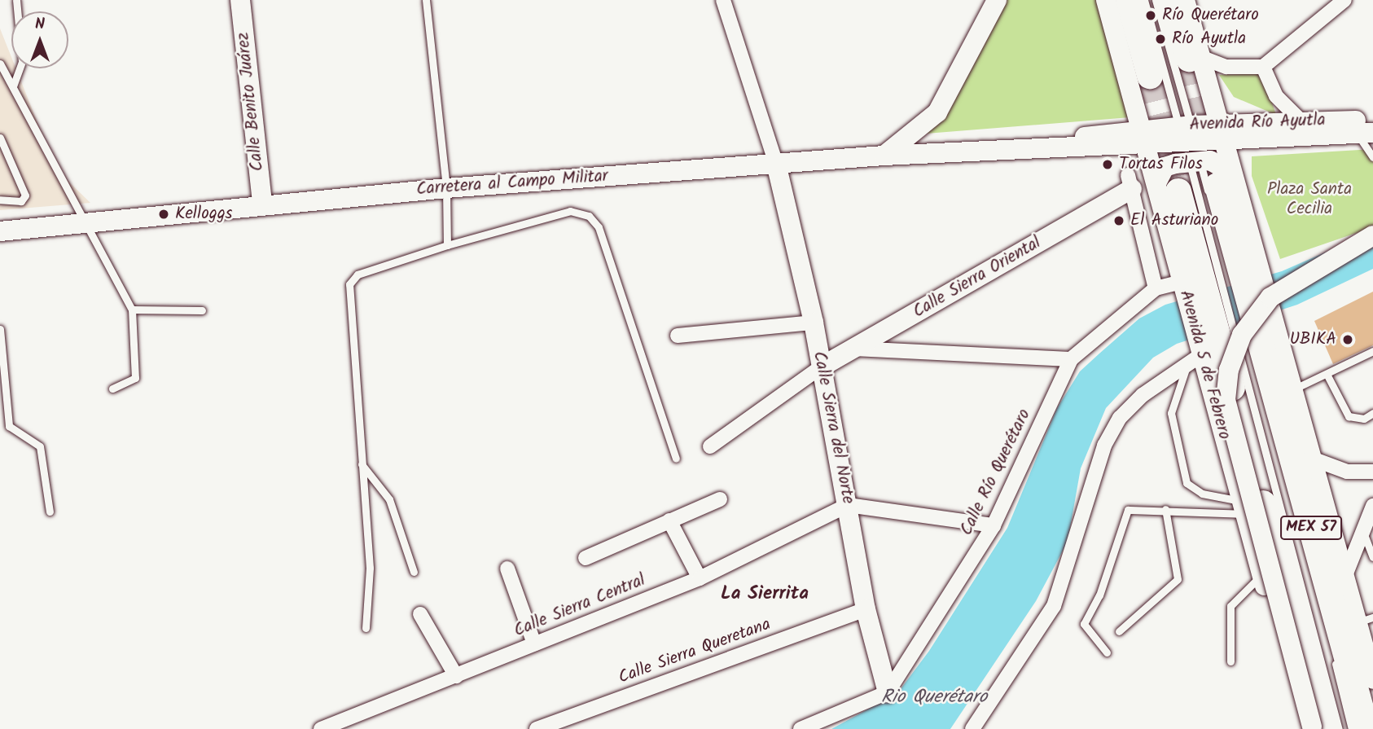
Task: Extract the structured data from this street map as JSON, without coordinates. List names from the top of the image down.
{
  "streets": {
    "highway": ["Avenida 5 de Febrero", "MEX 57"],
    "main road": [
      "Calle Benito Juárez",
      "Avenida Río Ayutla",
      "Carretera al Campo Militar",
      "Calle Sierra Oriental",
      "Calle Sierra del Norte"
    ],
    "street": ["Calle Río Querétaro", "Calle Sierra Central", "Calle Sierra Queretana"]
  },
  "crossings": [
    ["Calle Benito Juárez", "Carretera al Campo Militar"],
    ["Avenida Río Ayutla", "Carretera al Campo Militar"],
    ["Avenida Río Ayutla", "Avenida 5 de Febrero"],
    ["Carretera al Campo Militar", "Avenida 5 de Febrero"],
    ["Carretera al Campo Militar", "Calle Sierra del Norte"],
    ["Calle Sierra Oriental", "Calle Sierra del Norte"],
    ["Avenida 5 de Febrero", "Calle Río Querétaro"],
    ["Calle Sierra del Norte", "Calle Río Querétaro"],
    ["Calle Sierra del Norte", "Calle Sierra Central"],
    ["Calle Sierra del Norte", "Calle Sierra Queretana"]
  ],
  "districts": ["La Sierrita"],
  "water": ["Rio Querétaro"],
  "parks": ["Plaza Santa Cecilia"],
  "places": [
    "Río Querétaro",
    "Río Ayutla",
    "Tortas Filos",
    "Kelloggs",
    "El Asturiano",
    "UBIKA"
  ],
  "north": "top"
}
